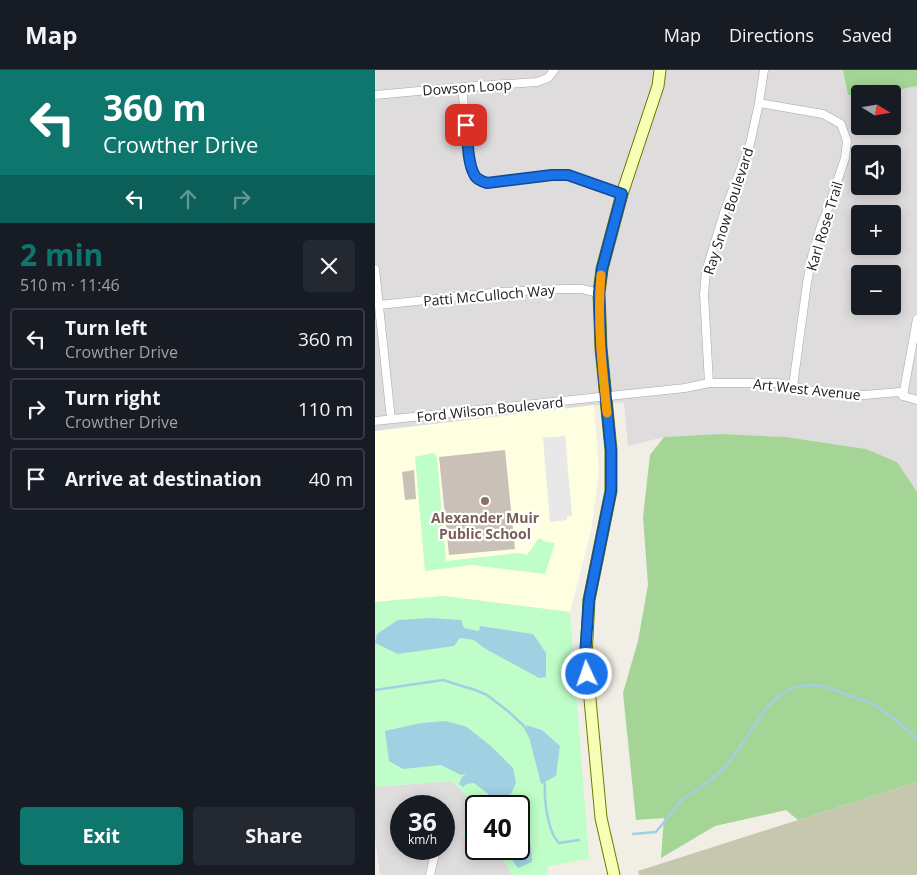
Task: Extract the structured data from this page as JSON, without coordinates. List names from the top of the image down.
{
  "streets": {
    "street": [
      "Dowson Loop",
      "Ray Snow Boulevard",
      "Karl Rose Trail",
      "Patti McCulloch Way",
      "Art West Avenue",
      "Ford Wilson Boulevard"
    ]
  },
  "crossings": [
    ["Ray Snow Boulevard", "Karl Rose Trail"],
    ["Ray Snow Boulevard", "Art West Avenue"],
    ["Karl Rose Trail", "Art West Avenue"],
    ["Art West Avenue", "Ford Wilson Boulevard"]
  ],
  "places": ["Alexander Muir Public School"],
  "north": "right",
  "page": {
    "header": "Map",
    "nav": ["Map", "Directions", "Saved"],
    "turn": ["360 m", "Crowther Drive"],
    "map_buttons": ["+", "−"],
    "heading": ["2 min", "510 m · 11:46"],
    "list": [
      {
        "name": "Turn left",
        "note": "Crowther Drive",
        "value": "360 m"
      },
      {
        "name": "Turn right",
        "note": "Crowther Drive",
        "value": "110 m"
      },
      {
        "name": "Arrive at destination",
        "value": "40 m"
      }
    ],
    "speed": "36 km/h",
    "limit": "40",
    "buttons": ["Exit", "Share"]
  }
}
